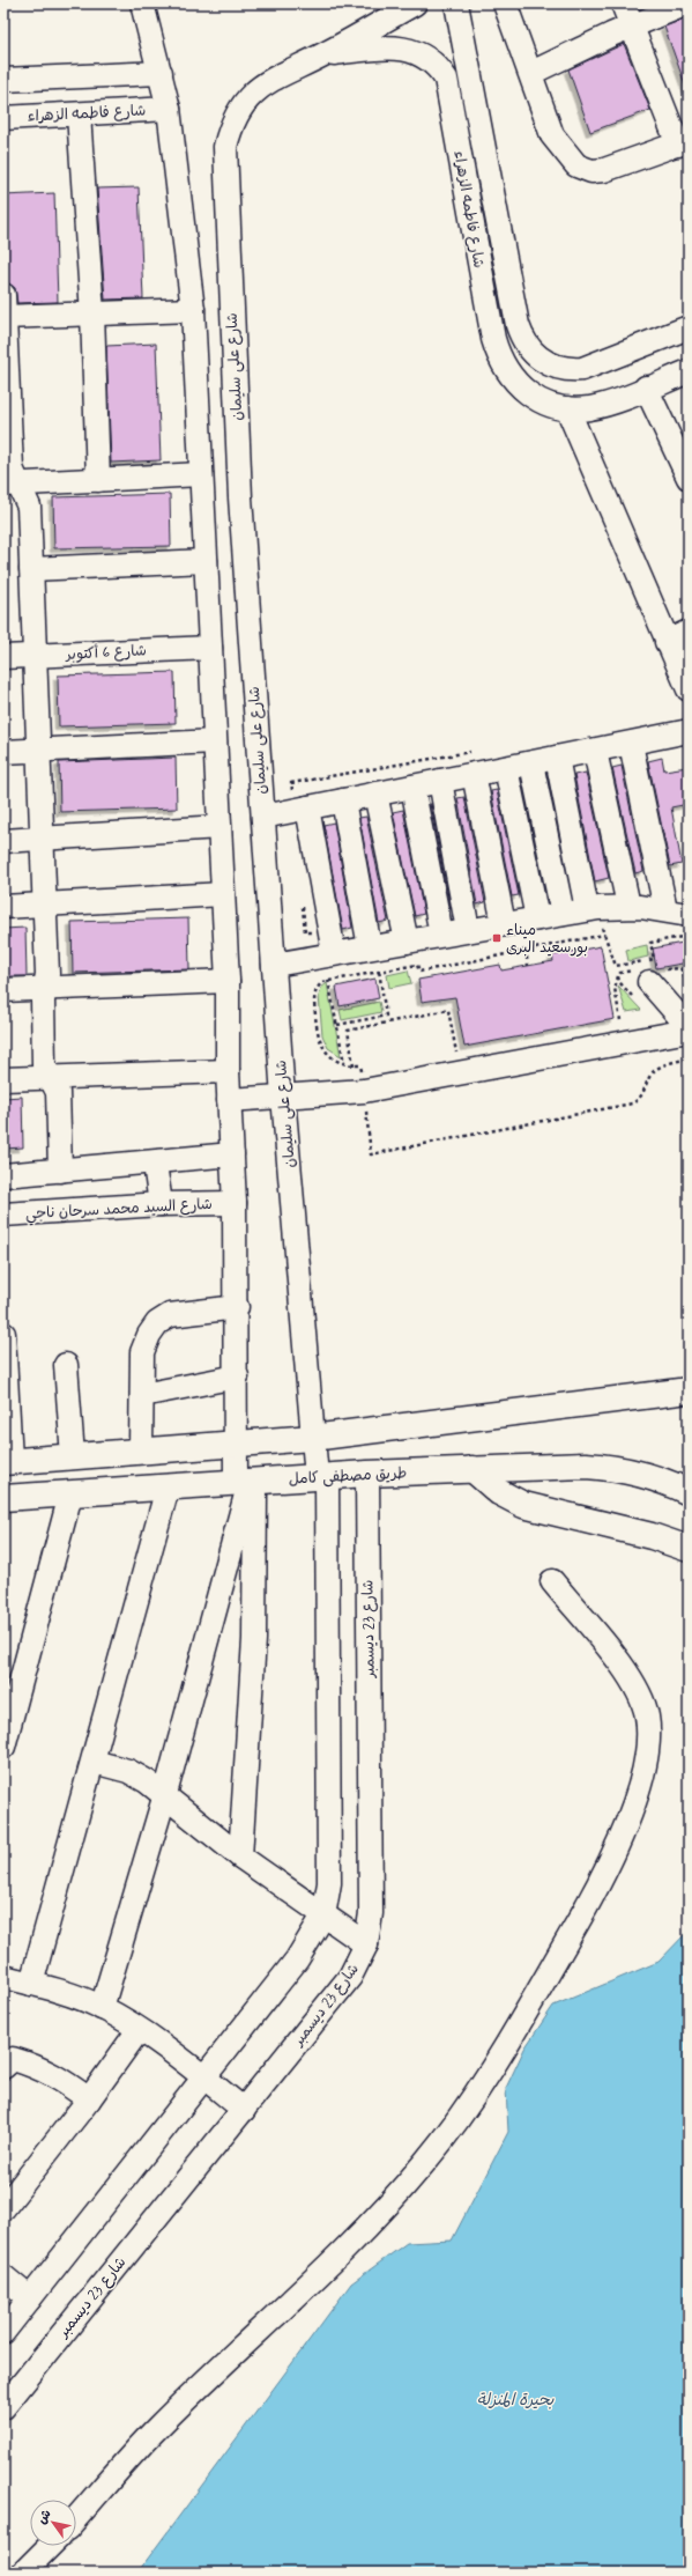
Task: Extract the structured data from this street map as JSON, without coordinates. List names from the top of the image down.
{
  "streets": {
    "main road": ["طريق مصطفى كامل"],
    "street": [
      "شارع فاطمه الزهراء",
      "شارع على سليمان",
      "شارع 6 أكتوبر",
      "شارع السيد محمد سرحان ناجي",
      "شارع 23 ديسمبر"
    ]
  },
  "crossings": [
    ["شارع فاطمه الزهراء", "شارع على سليمان"],
    ["شارع على سليمان", "طريق مصطفى كامل"],
    ["طريق مصطفى كامل", "شارع 23 ديسمبر"]
  ],
  "water": ["بحيرة المنزلة"],
  "places": {
    "transit": ["ميناء بورسعيد البرى"]
  },
  "north": "top left"
}
